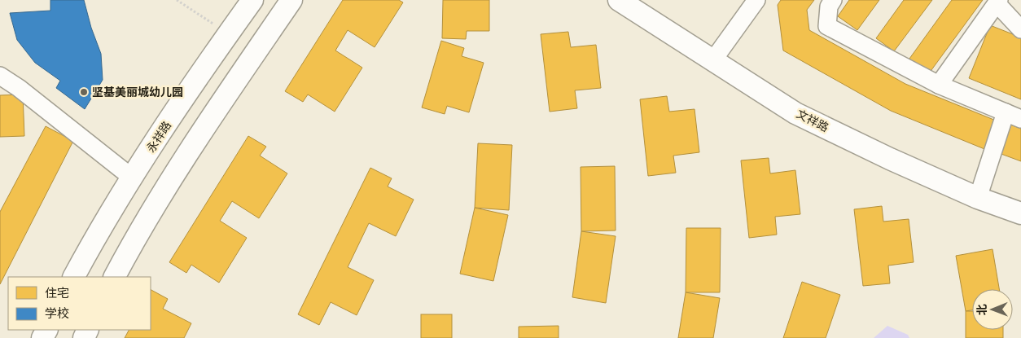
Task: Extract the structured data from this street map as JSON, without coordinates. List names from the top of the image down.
{
  "streets": {
    "street": ["文祥路", "永祥路"]
  },
  "places": ["坚基美丽城幼儿园"],
  "legend": ["住宅", "学校"],
  "north": "left"
}
